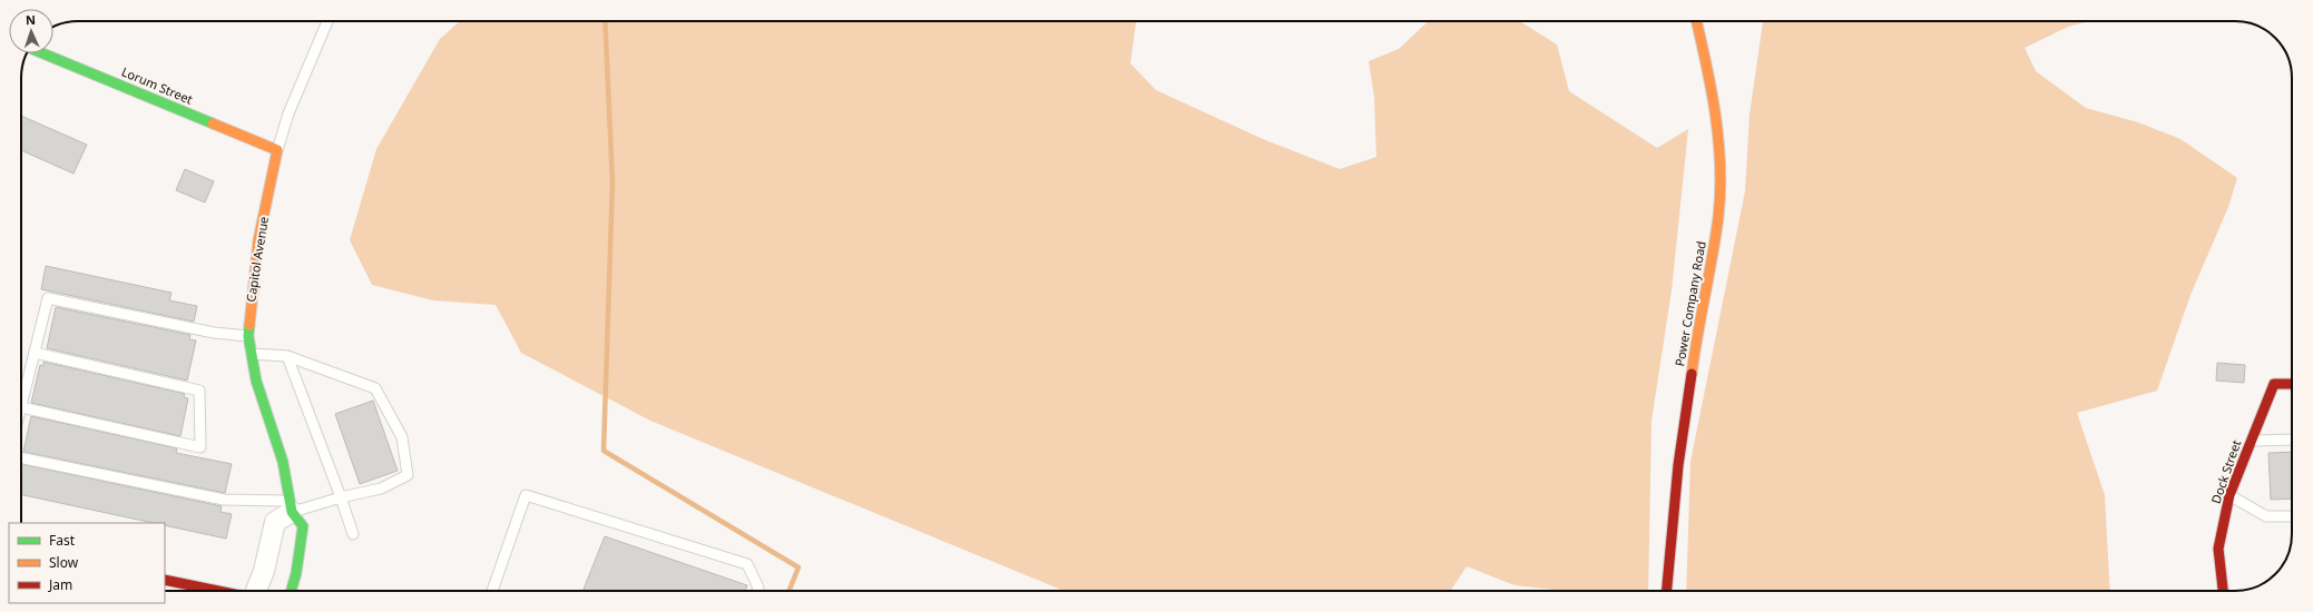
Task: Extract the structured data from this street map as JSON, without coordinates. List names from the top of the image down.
{
  "streets": {
    "street": [
      "Lorum Street",
      "Capitol Avenue",
      "Power Company Road",
      "Dock Street"
    ]
  },
  "crossings": [
    ["Lorum Street", "Capitol Avenue"]
  ],
  "legend": ["Fast", "Slow", "Jam"],
  "north": "top"
}
